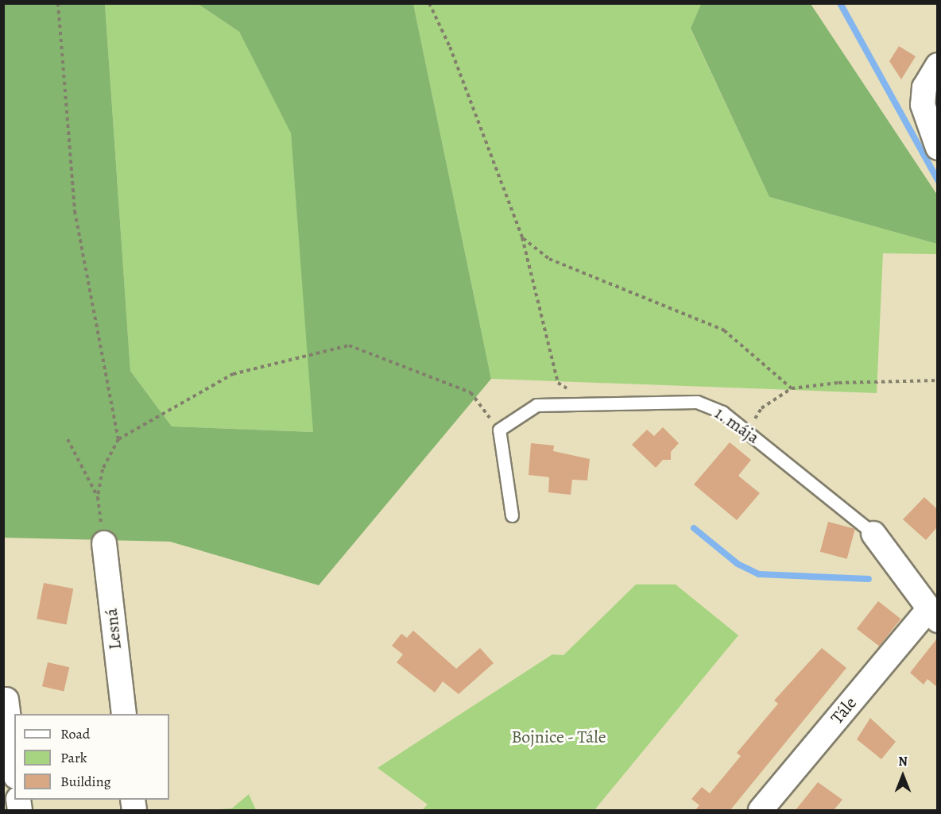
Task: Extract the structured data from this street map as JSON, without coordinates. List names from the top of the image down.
{
  "streets": {
    "street": ["1. mája", "Lesná", "Tále"]
  },
  "crossings": [
    ["1. mája", "Tále"]
  ],
  "parks": ["Bojnice - Tále"],
  "legend": ["Road", "Park", "Building"],
  "north": "top"
}
